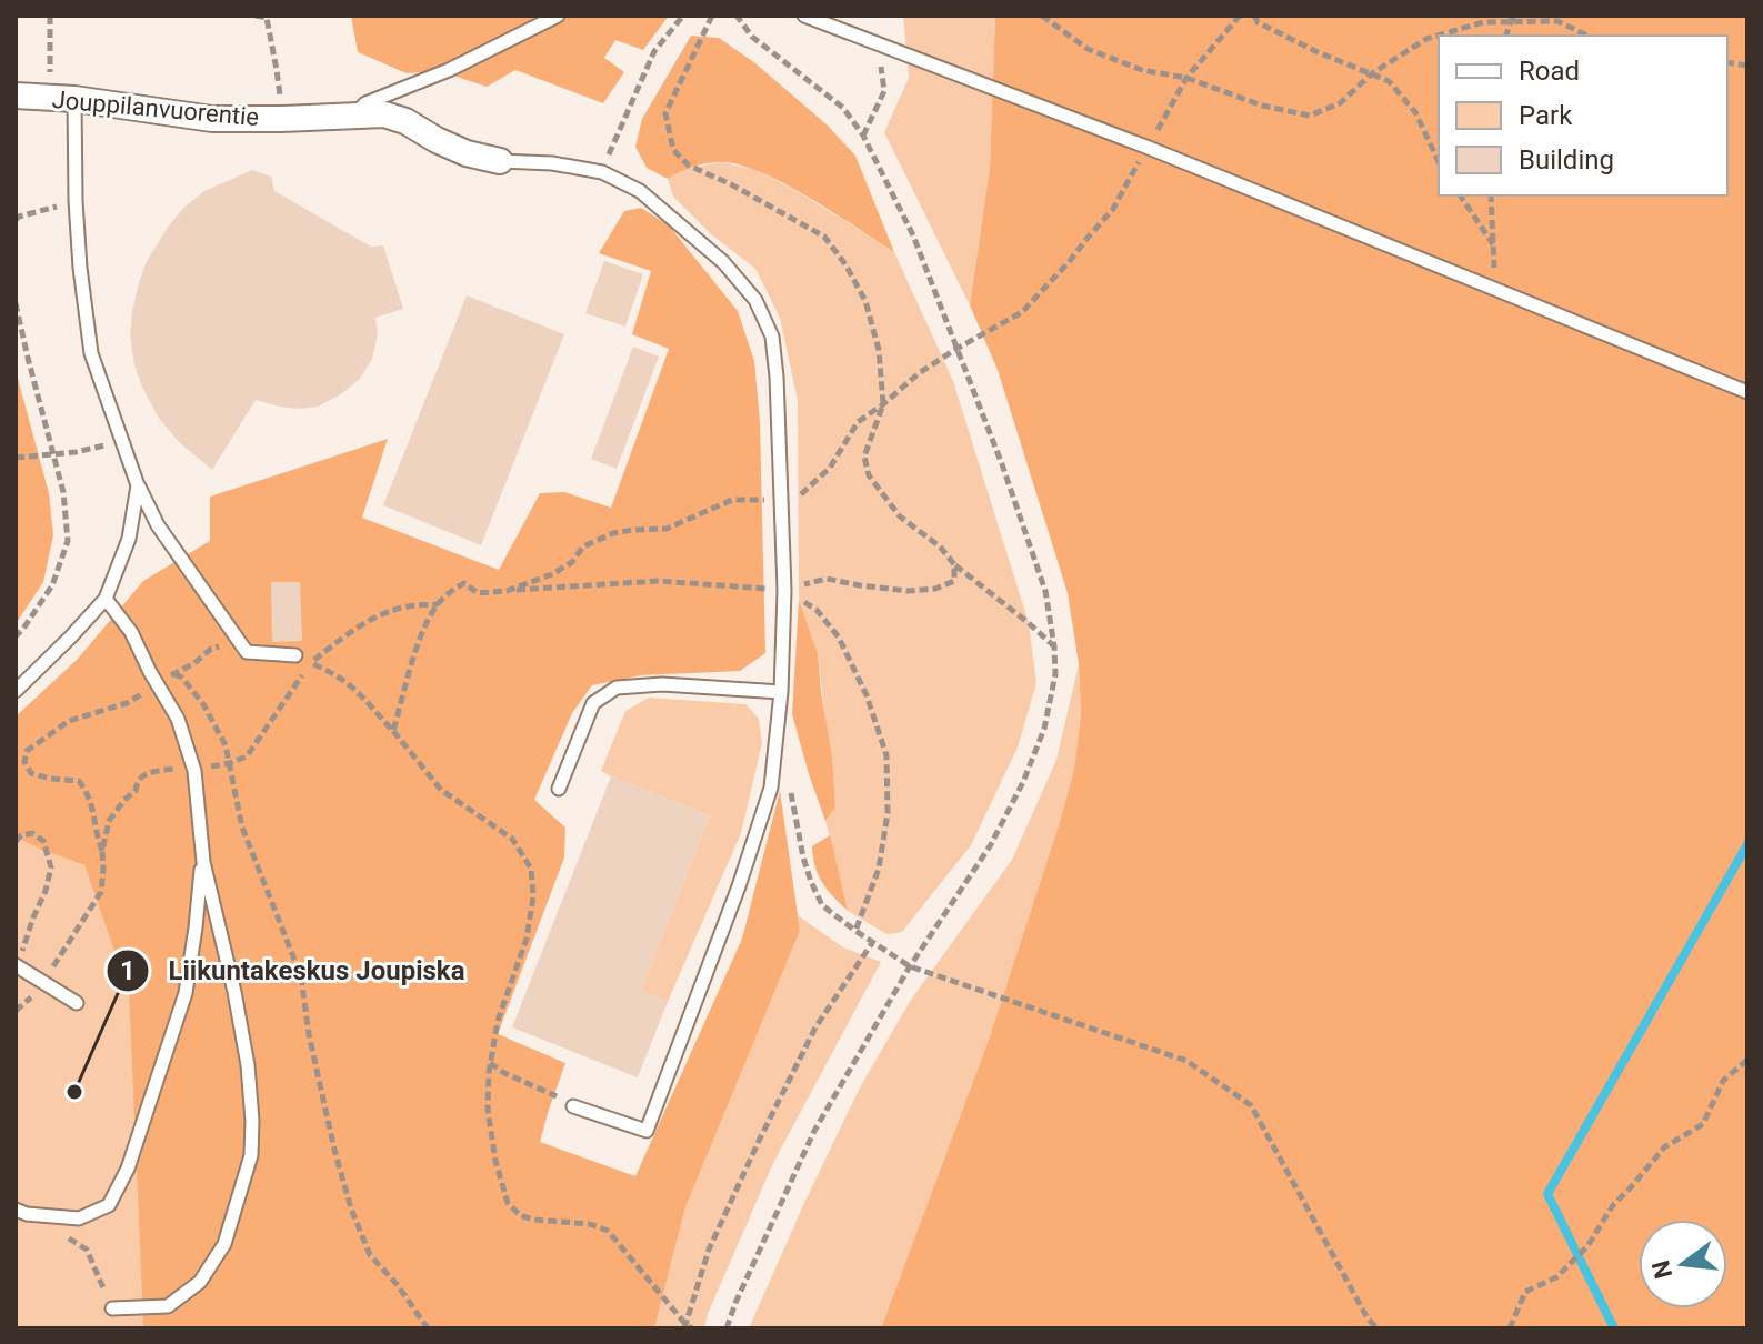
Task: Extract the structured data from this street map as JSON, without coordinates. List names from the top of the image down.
{
  "streets": {
    "street": ["Jouppilanvuorentie"]
  },
  "places": ["Liikuntakeskus Joupiska"],
  "legend": ["Road", "Park", "Building"],
  "north": "left"
}
